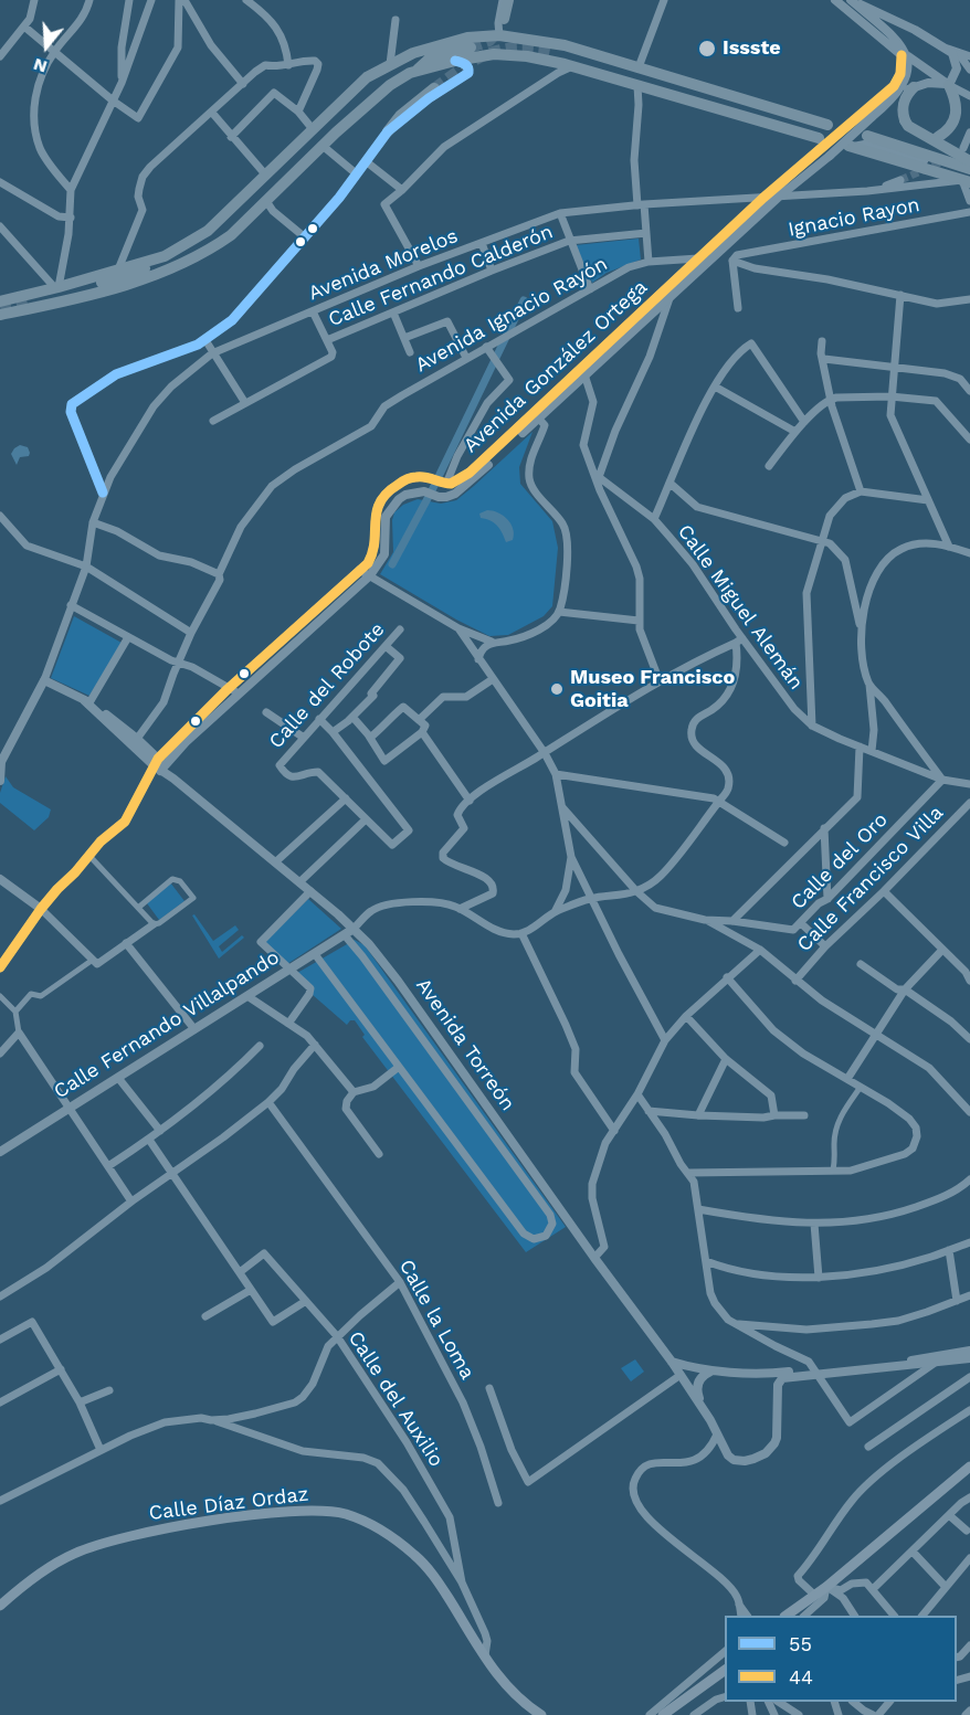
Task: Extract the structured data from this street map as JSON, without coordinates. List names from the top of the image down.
{
  "streets": {
    "main road": ["Calle Díaz Ordaz"],
    "street": [
      "Ignacio Rayon",
      "Avenida Morelos",
      "Calle Fernando Calderón",
      "Avenida Ignacio Rayón",
      "Avenida González Ortega",
      "Calle Miguel Alemán",
      "Calle del Robote",
      "Calle del Oro",
      "Calle Francisco Villa",
      "Calle Fernando Villalpando",
      "Avenida Torreón",
      "Calle la Loma",
      "Calle del Auxilio"
    ]
  },
  "crossings": [
    ["Avenida Morelos", "Avenida González Ortega"],
    ["Avenida Ignacio Rayón", "Avenida González Ortega"],
    ["Avenida González Ortega", "Avenida Torreón"],
    ["Calle Miguel Alemán", "Calle del Oro"],
    ["Calle Fernando Villalpando", "Avenida Torreón"]
  ],
  "places": ["Issste", "Museo Francisco Goitia"],
  "lines": ["transit line 44", "transit line 55"],
  "legend": ["55", "44"],
  "north": "bottom"
}
